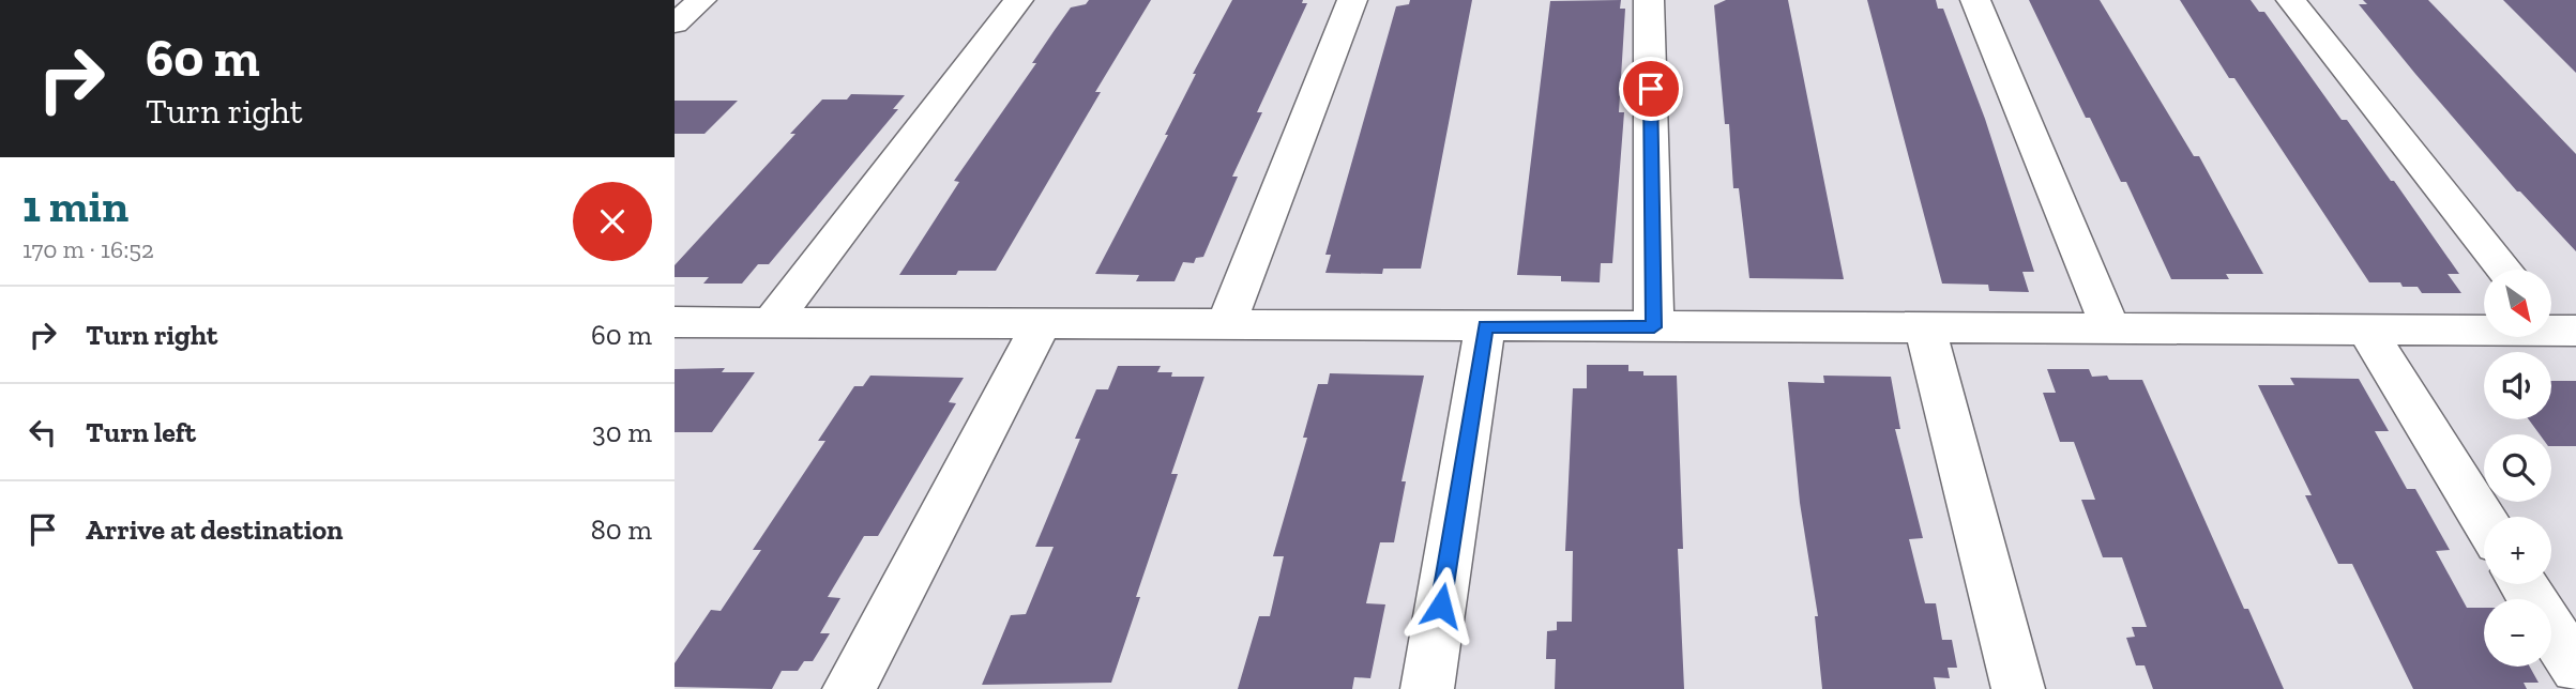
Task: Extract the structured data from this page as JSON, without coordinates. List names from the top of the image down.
{
  "north": "bottom right",
  "page": {
    "turn": ["60 m", "Turn right"],
    "heading": ["1 min", "170 m · 16:52"],
    "map_buttons": ["+", "−"],
    "list": [
      {
        "name": "Turn right",
        "value": "60 m"
      },
      {
        "name": "Turn left",
        "value": "30 m"
      },
      {
        "name": "Arrive at destination",
        "value": "80 m"
      }
    ]
  }
}
